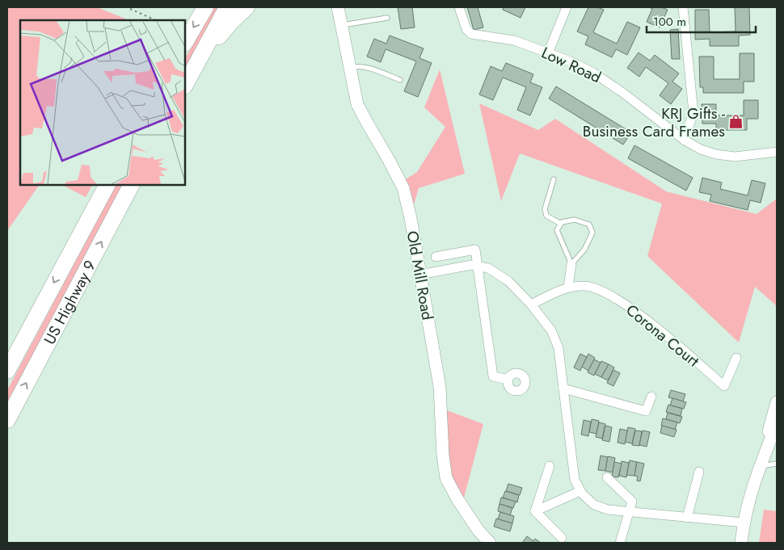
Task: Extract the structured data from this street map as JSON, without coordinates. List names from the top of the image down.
{
  "streets": {
    "highway": ["US Highway 9"],
    "street": ["Low Road", "Old Mill Road", "Corona Court"]
  },
  "places": {
    "shop": ["KRJ Gifts - Business Card Frames"]
  },
  "scale_bar": "100 m"
}
